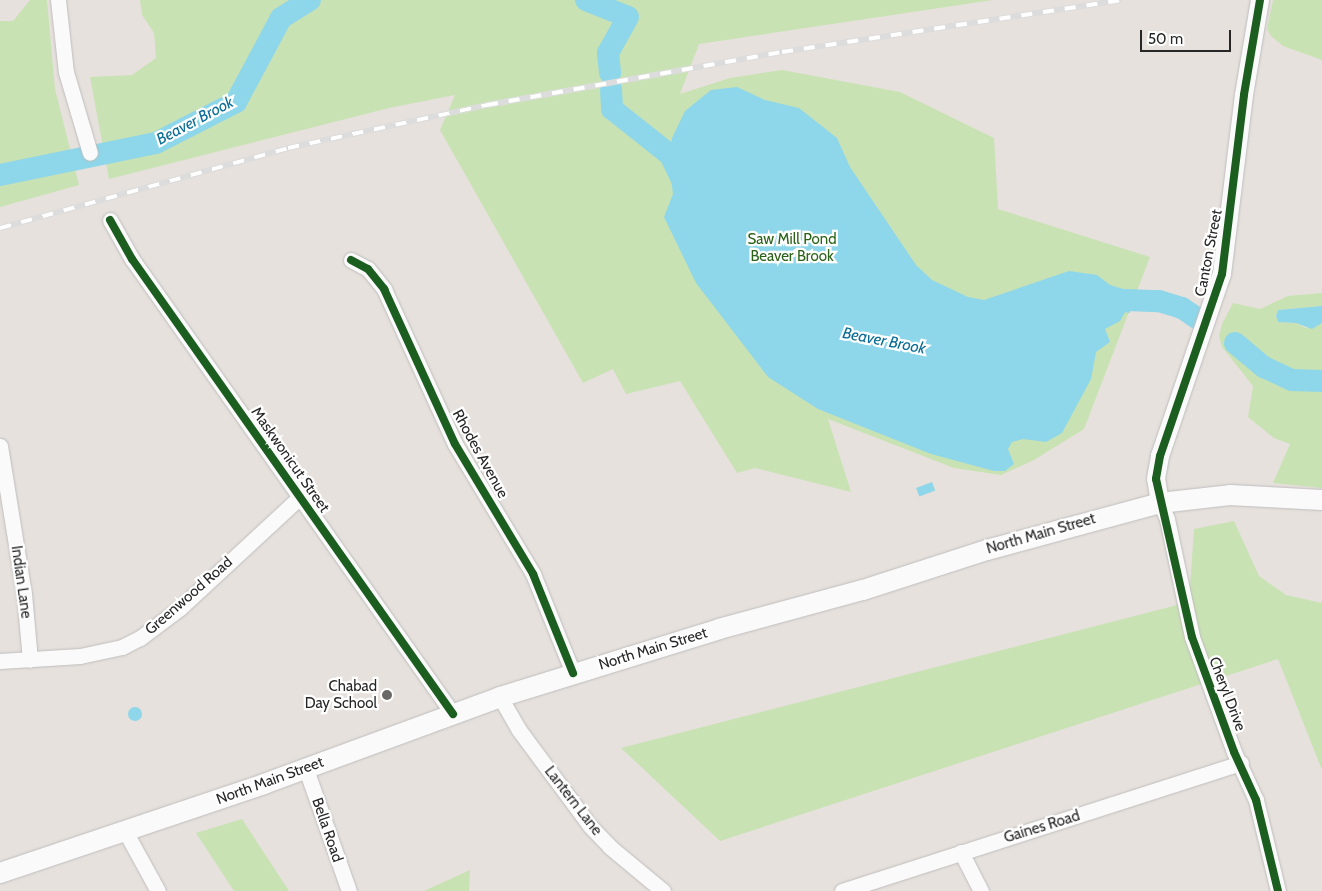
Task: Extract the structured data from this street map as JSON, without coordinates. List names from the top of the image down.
{
  "streets": {
    "main road": ["North Main Street"],
    "street": [
      "Canton Street",
      "Rhodes Avenue",
      "Maskwonicut Street",
      "Indian Lane",
      "Greenwood Road",
      "Cheryl Drive",
      "Lantern Lane",
      "Gaines Road",
      "Bella Road"
    ]
  },
  "crossings": [
    ["Canton Street", "North Main Street"],
    ["Canton Street", "Cheryl Drive"],
    ["Rhodes Avenue", "North Main Street"],
    ["Maskwonicut Street", "North Main Street"],
    ["Maskwonicut Street", "Greenwood Road"],
    ["North Main Street", "Cheryl Drive"],
    ["North Main Street", "Lantern Lane"],
    ["North Main Street", "Bella Road"],
    ["Indian Lane", "Greenwood Road"],
    ["Cheryl Drive", "Gaines Road"]
  ],
  "water": ["Beaver Brook"],
  "parks": ["Saw Mill Pond Beaver Brook"],
  "places": ["Chabad Day School"],
  "scale_bar": "50 m"
}
